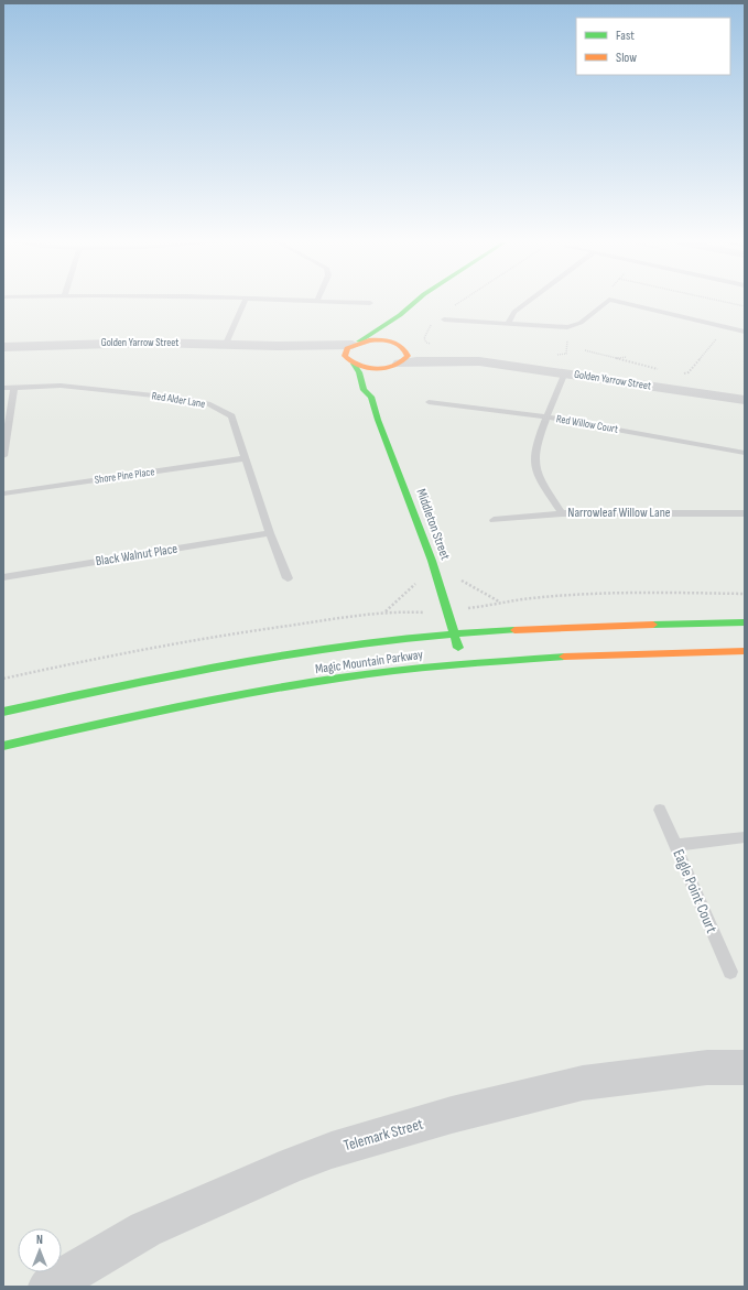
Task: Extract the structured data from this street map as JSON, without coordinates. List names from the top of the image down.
{
  "streets": {
    "street": [
      "Golden Yarrow Street",
      "Middleton Street",
      "Magic Mountain Parkway",
      "Telemark Street"
    ],
    "lane": [
      "Red Alder Lane",
      "Red Willow Court",
      "Shore Pine Place",
      "Narrowleaf Willow Lane",
      "Black Walnut Place",
      "Eagle Point Court"
    ]
  },
  "crossings": [
    ["Golden Yarrow Street", "Middleton Street"],
    ["Red Alder Lane", "Shore Pine Place"],
    ["Red Alder Lane", "Black Walnut Place"],
    ["Middleton Street", "Magic Mountain Parkway"]
  ],
  "legend": ["Fast", "Slow"],
  "north": "top"
}
